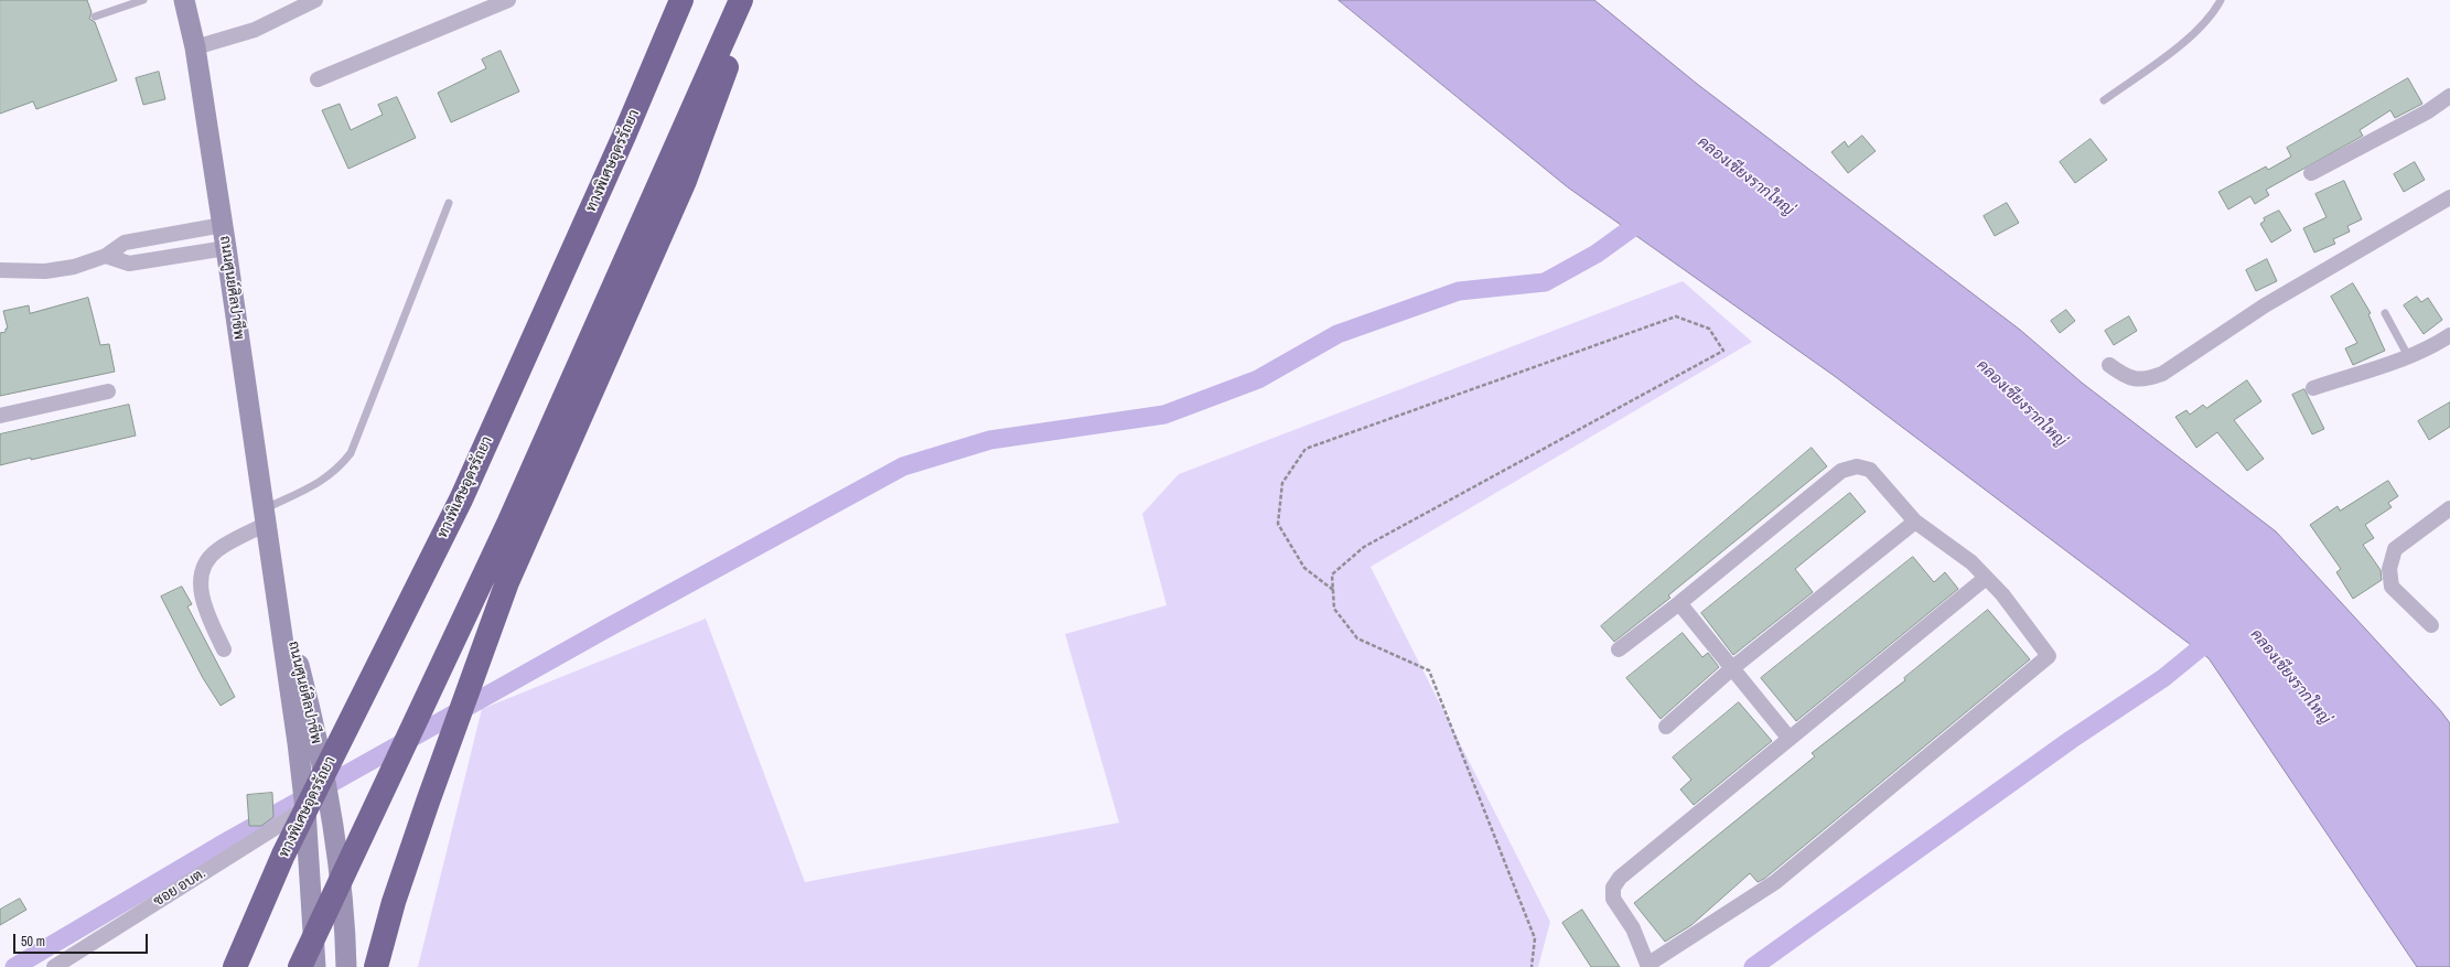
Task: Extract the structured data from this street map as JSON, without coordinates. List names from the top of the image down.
{
  "streets": {
    "highway": ["ทางพิเศษอุดรรัถยา"],
    "main road": ["ถนนศูนย์ศิลปาชีพ"],
    "street": ["ซอย อบต."]
  },
  "crossings": [
    ["ถนนศูนย์ศิลปาชีพ", "ซอย อบต."]
  ],
  "water": ["คลองเชียงรากใหญ่"],
  "scale_bar": "50 m"
}
